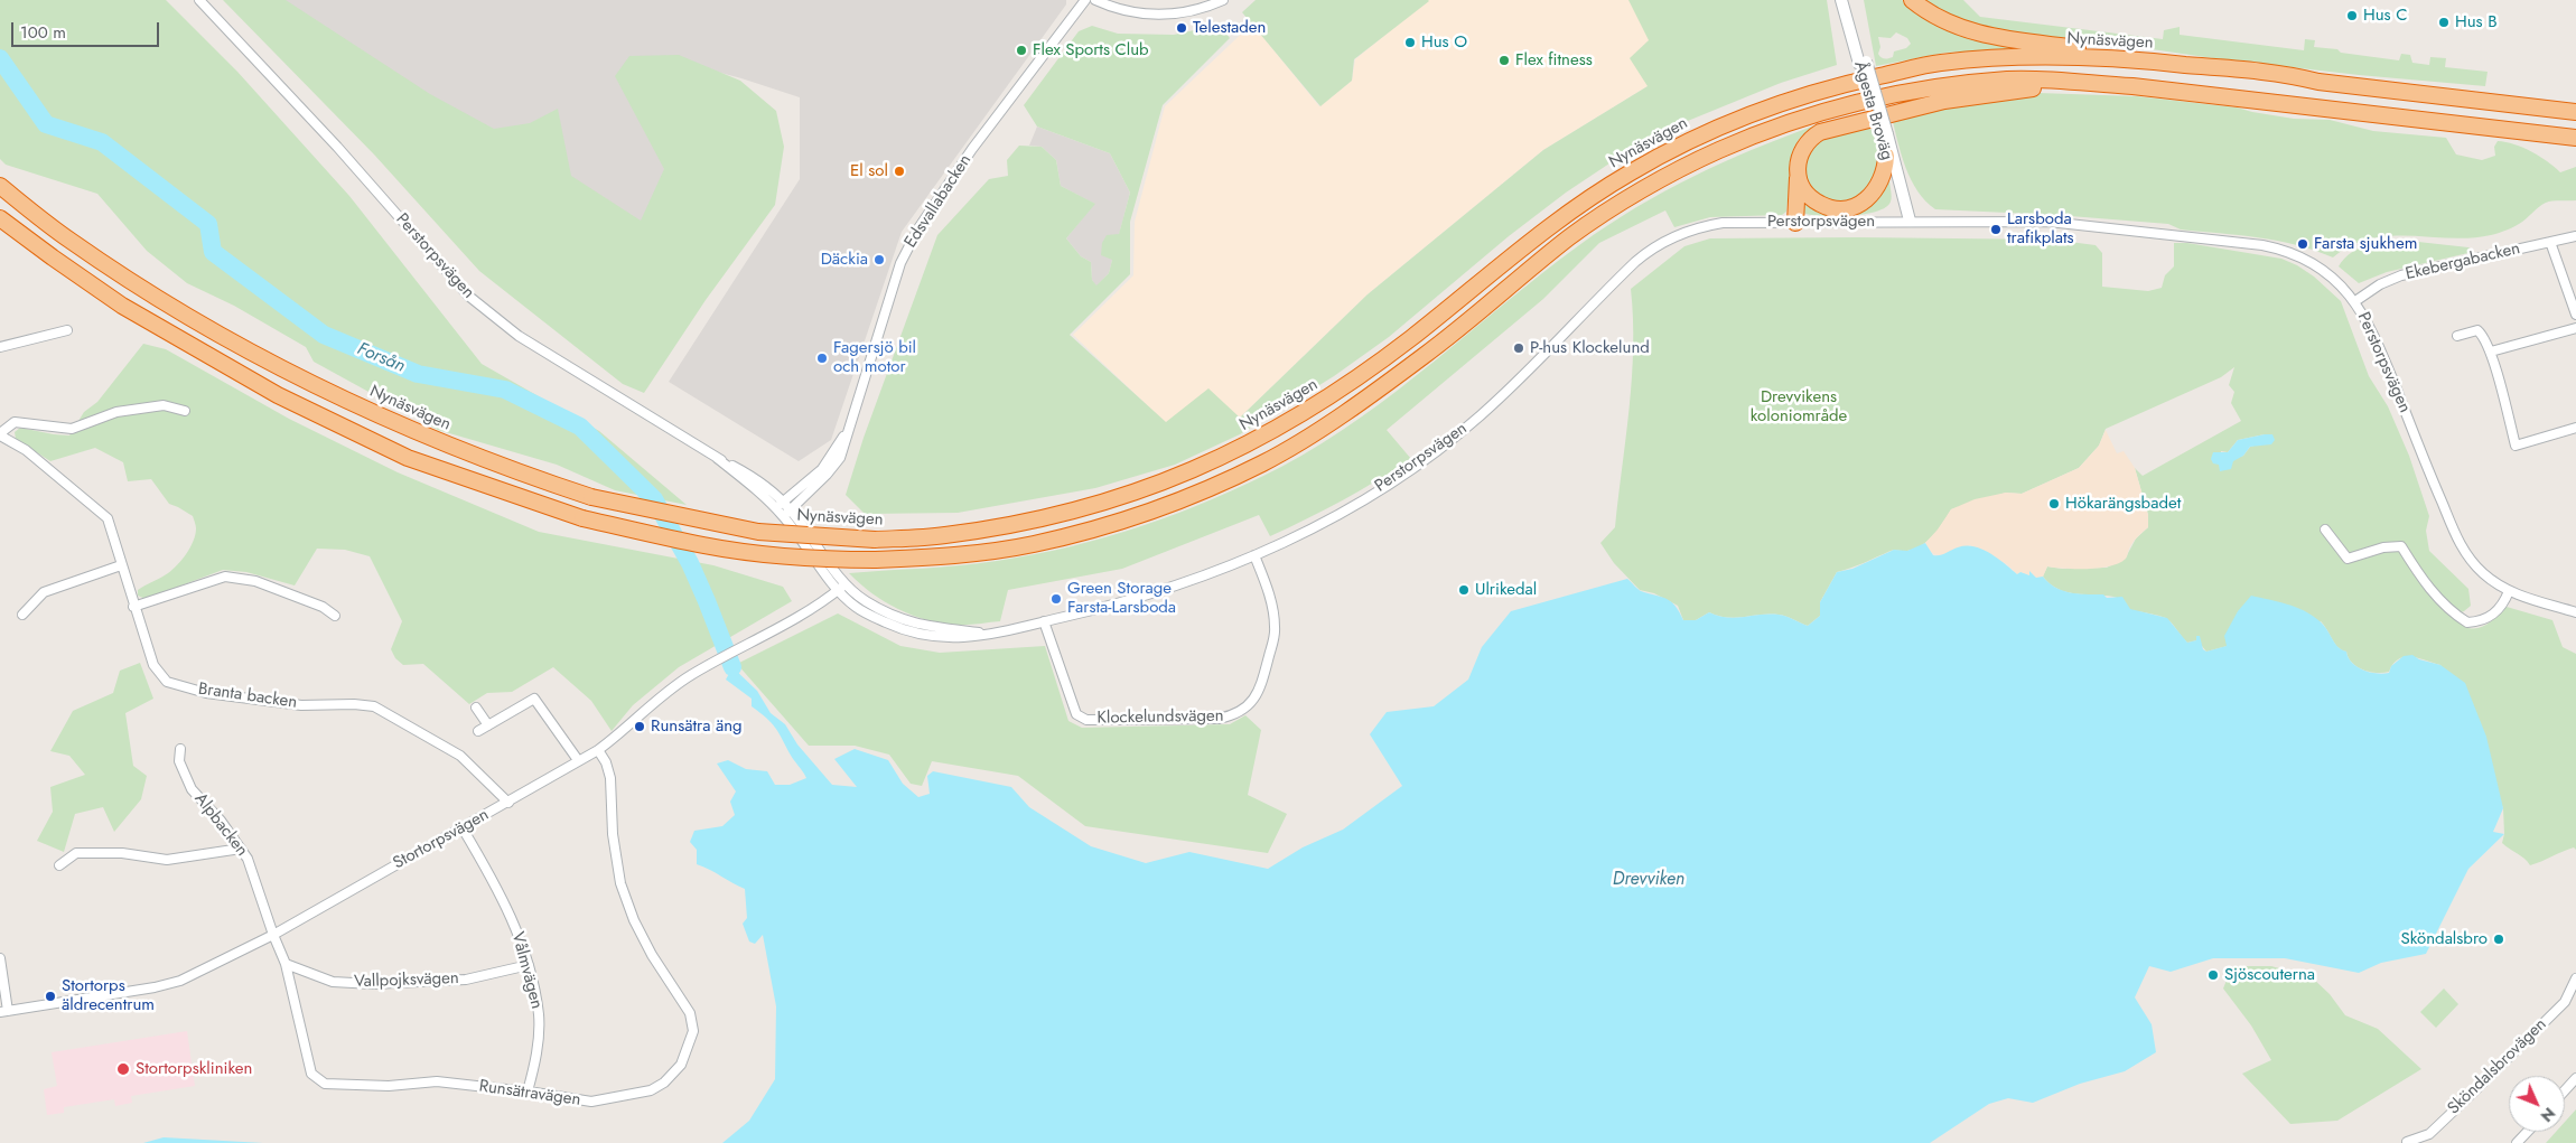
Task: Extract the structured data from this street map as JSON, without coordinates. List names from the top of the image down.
{
  "streets": {
    "highway": ["Nynäsvägen"],
    "main road": ["Ågesta Broväg"],
    "street": [
      "Edsvallabacken",
      "Perstorpsvägen",
      "Ekebergabacken",
      "Branta backen",
      "Klockelundsvägen",
      "Alpbacken",
      "Stortorpsvägen",
      "Vålmvägen",
      "Vallpojksvägen",
      "Sköndalsbrovägen",
      "Runsätravägen"
    ]
  },
  "crossings": [
    ["Ågesta Broväg", "Perstorpsvägen"],
    ["Edsvallabacken", "Perstorpsvägen"],
    ["Perstorpsvägen", "Ekebergabacken"],
    ["Perstorpsvägen", "Klockelundsvägen"],
    ["Perstorpsvägen", "Stortorpsvägen"],
    ["Branta backen", "Stortorpsvägen"],
    ["Alpbacken", "Stortorpsvägen"],
    ["Alpbacken", "Runsätravägen"],
    ["Stortorpsvägen", "Vålmvägen"],
    ["Stortorpsvägen", "Runsätravägen"],
    ["Vålmvägen", "Vallpojksvägen"],
    ["Vålmvägen", "Runsätravägen"],
    ["Vallpojksvägen", "Runsätravägen"]
  ],
  "water": ["Forsån", "Drevviken"],
  "parks": ["Drevvikens koloniområde"],
  "places": [
    "Hus C",
    "Hus B",
    "Telestaden",
    "Hus O",
    "Flex Sports Club",
    "Flex fitness",
    "El sol",
    "Larsboda trafikplats",
    "Farsta sjukhem",
    "Däckia",
    "P-hus Klockelund",
    "Fagersjö bil och motor",
    "Hökarängsbadet",
    "Ulrikedal",
    "Green Storage Farsta-Larsboda",
    "Runsätra äng",
    "Sköndalsbro",
    "Sjöscouterna",
    "Stortorps äldrecentrum",
    "Stortorpskliniken"
  ],
  "scale_bar": "100 m",
  "north": "bottom right"
}
